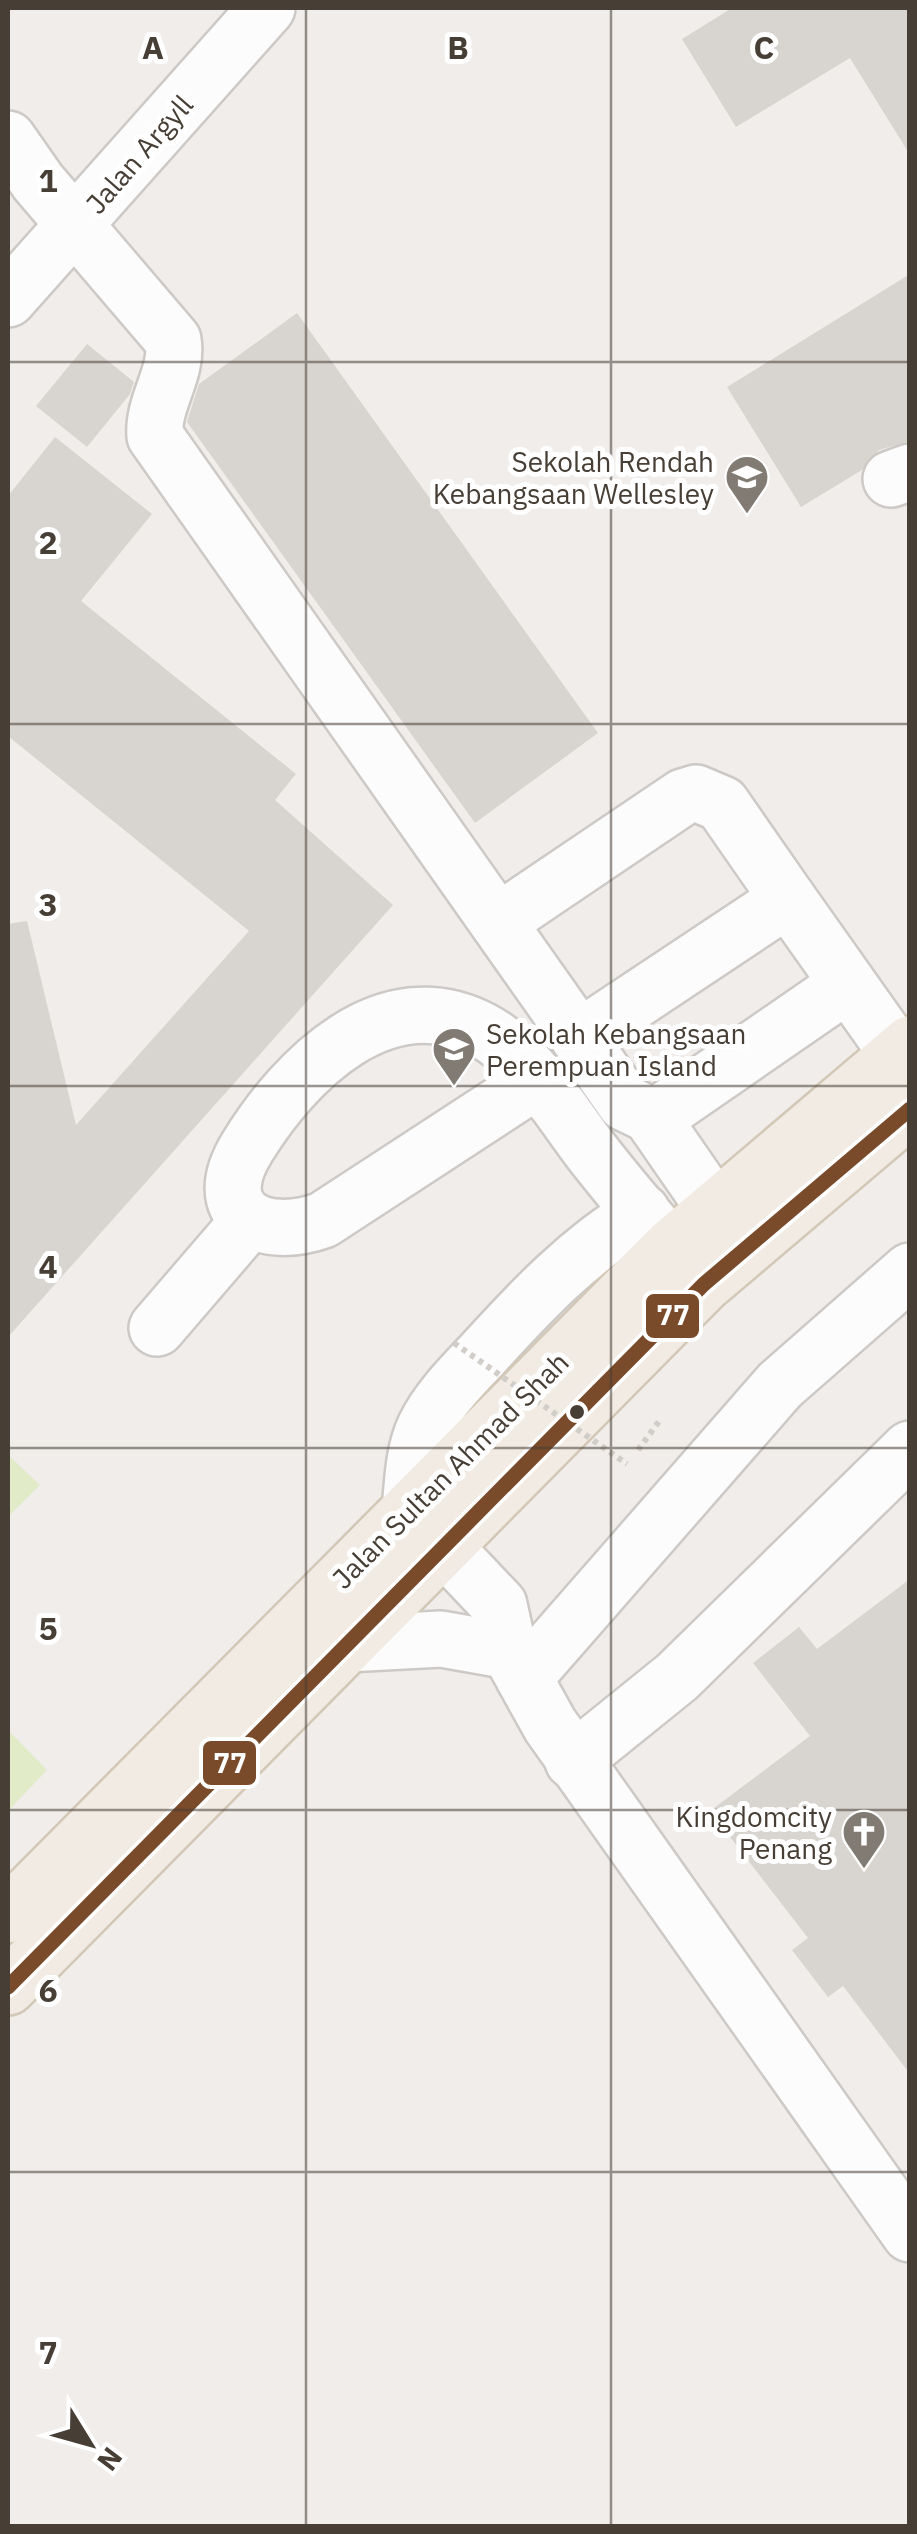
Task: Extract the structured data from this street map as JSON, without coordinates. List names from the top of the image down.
{
  "streets": {
    "main road": ["Jalan Sultan Ahmad Shah"],
    "street": ["Jalan Argyll"]
  },
  "places": {
    "school or university": ["Sekolah Rendah Kebangsaan Wellesley", "Sekolah Kebangsaan Perempuan Island"],
    "church": ["Kingdomcity Penang"]
  },
  "lines": ["transit line 77"],
  "north": "bottom right",
  "grid": {
    "columns": ["A", "B", "C"],
    "rows": [
      "1",
      "2",
      "3",
      "4",
      "5",
      "6",
      "7"
    ]
  }
}
